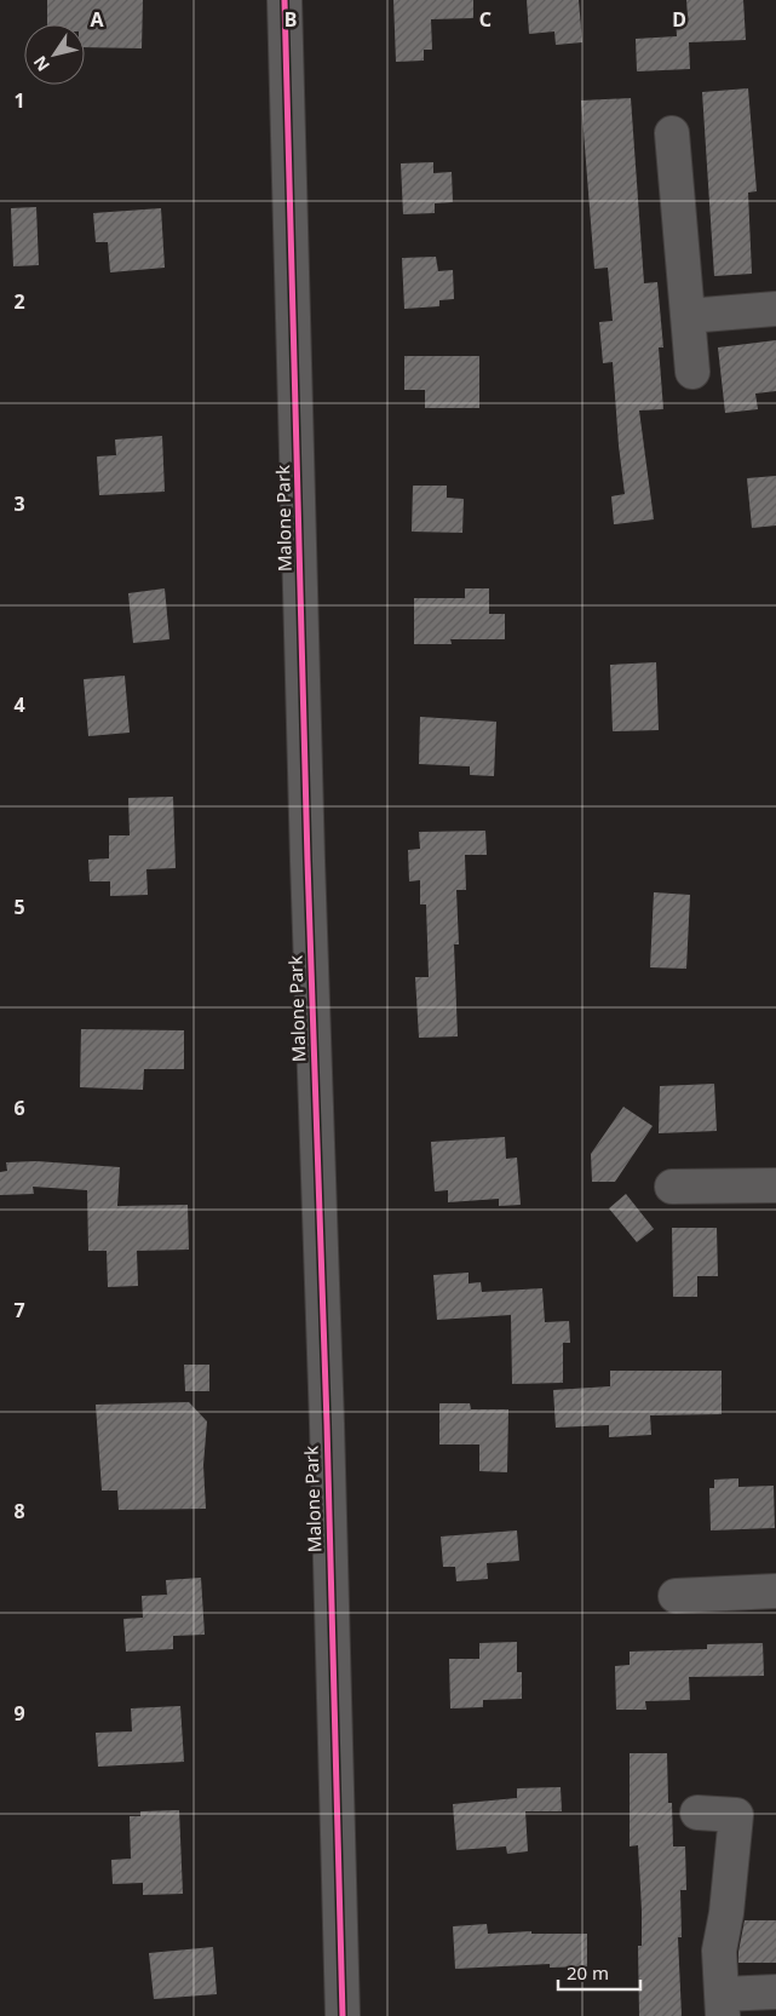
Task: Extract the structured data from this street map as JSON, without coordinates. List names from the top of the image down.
{
  "streets": {
    "street": ["Malone Park"]
  },
  "scale_bar": "20 m",
  "north": "bottom left",
  "grid": {
    "columns": [
      "A",
      "B",
      "C",
      "D"
    ],
    "rows": [
      "1",
      "2",
      "3",
      "4",
      "5",
      "6",
      "7",
      "8",
      "9"
    ]
  }
}
